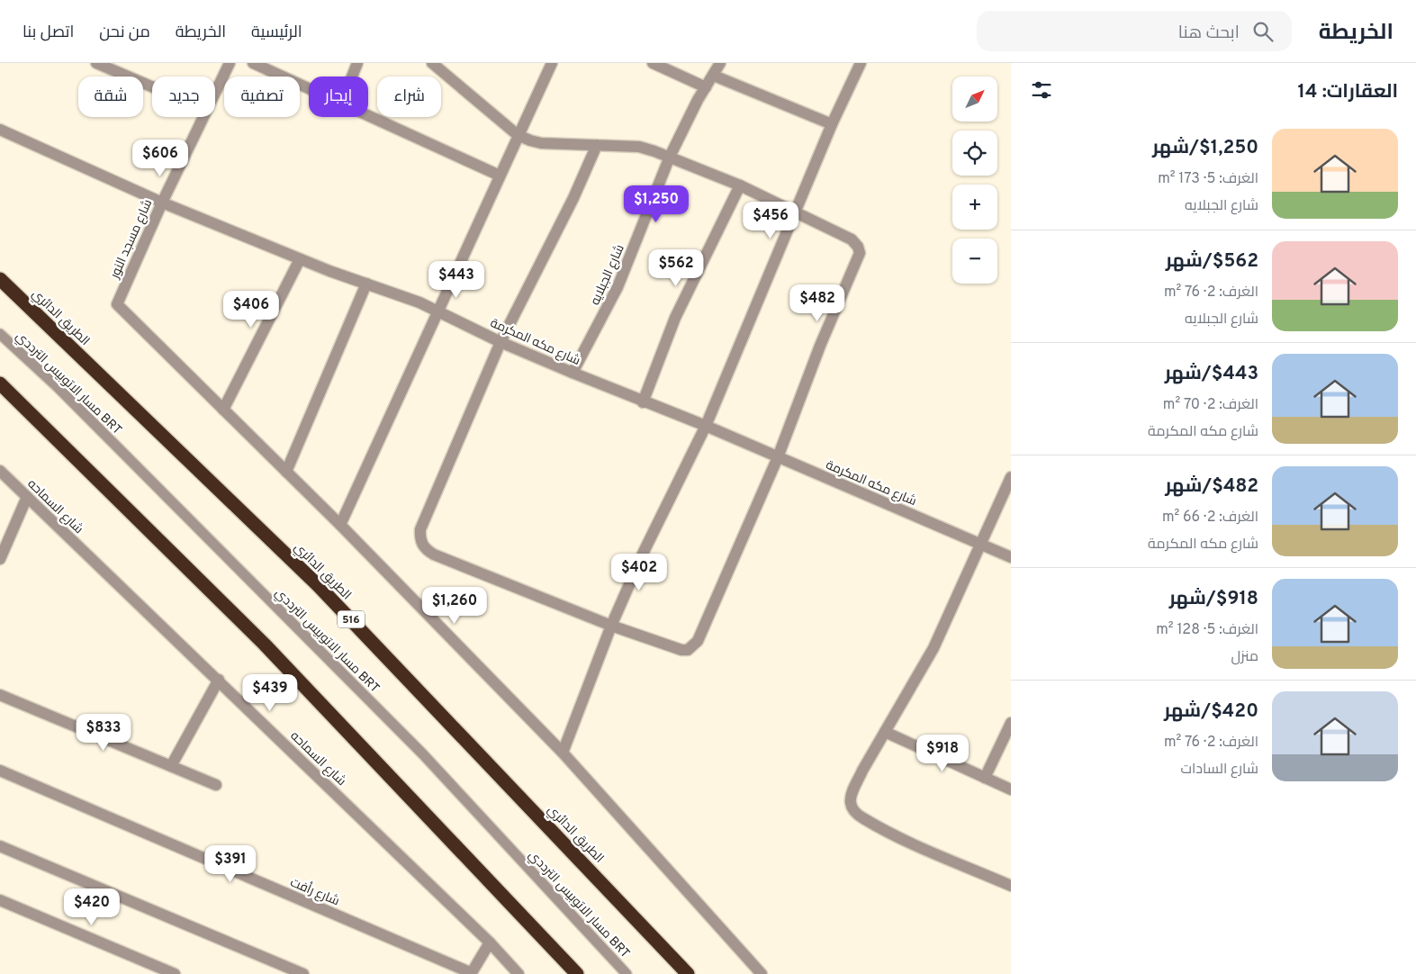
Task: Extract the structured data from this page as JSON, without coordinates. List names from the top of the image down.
{
  "streets": {
    "highway": ["الطريق الدائري", "516"],
    "street": [
      "شارع مسجد النور",
      "شارع الجبلايه",
      "شارع مكه المكرمة",
      "شارع السماحه",
      "شارع رأفت"
    ],
    "lane": ["مسار الاتوبيس الترددي BRT"]
  },
  "crossings": [
    ["شارع مسجد النور", "شارع مكه المكرمة"],
    ["شارع الجبلايه", "شارع مكه المكرمة"]
  ],
  "north": "top right",
  "page": {
    "header": "الخريطة",
    "search": "ابحث هنا",
    "nav": [
      "الرئيسية",
      "الخريطة",
      "من نحن",
      "اتصل بنا"
    ],
    "heading": "العقارات: 14",
    "map_buttons": ["+", "−"],
    "chip": [
      "شراء",
      "إيجار",
      "تصفية",
      "جديد",
      "شقة"
    ],
    "list": [
      {
        "name": "$1,250/شهر",
        "note": "الغرف: 5 · 173 m² · شارع الجبلايه"
      },
      {
        "name": "$562/شهر",
        "note": "الغرف: 2 · 76 m² · شارع الجبلايه"
      },
      {
        "name": "$443/شهر",
        "note": "الغرف: 2 · 70 m² · شارع مكه المكرمة"
      },
      {
        "name": "$482/شهر",
        "note": "الغرف: 2 · 66 m² · شارع مكه المكرمة"
      },
      {
        "name": "$918/شهر",
        "note": "الغرف: 5 · 128 m² · منزل"
      },
      {
        "name": "$420/شهر",
        "note": "الغرف: 2 · 76 m² · شارع السادات"
      }
    ],
    "price": [
      "$606",
      "$1,250",
      "$456",
      "$562",
      "$443",
      "$482",
      "$406",
      "$402",
      "$1,260",
      "$439",
      "$833",
      "$918",
      "$391",
      "$420"
    ]
  }
}
